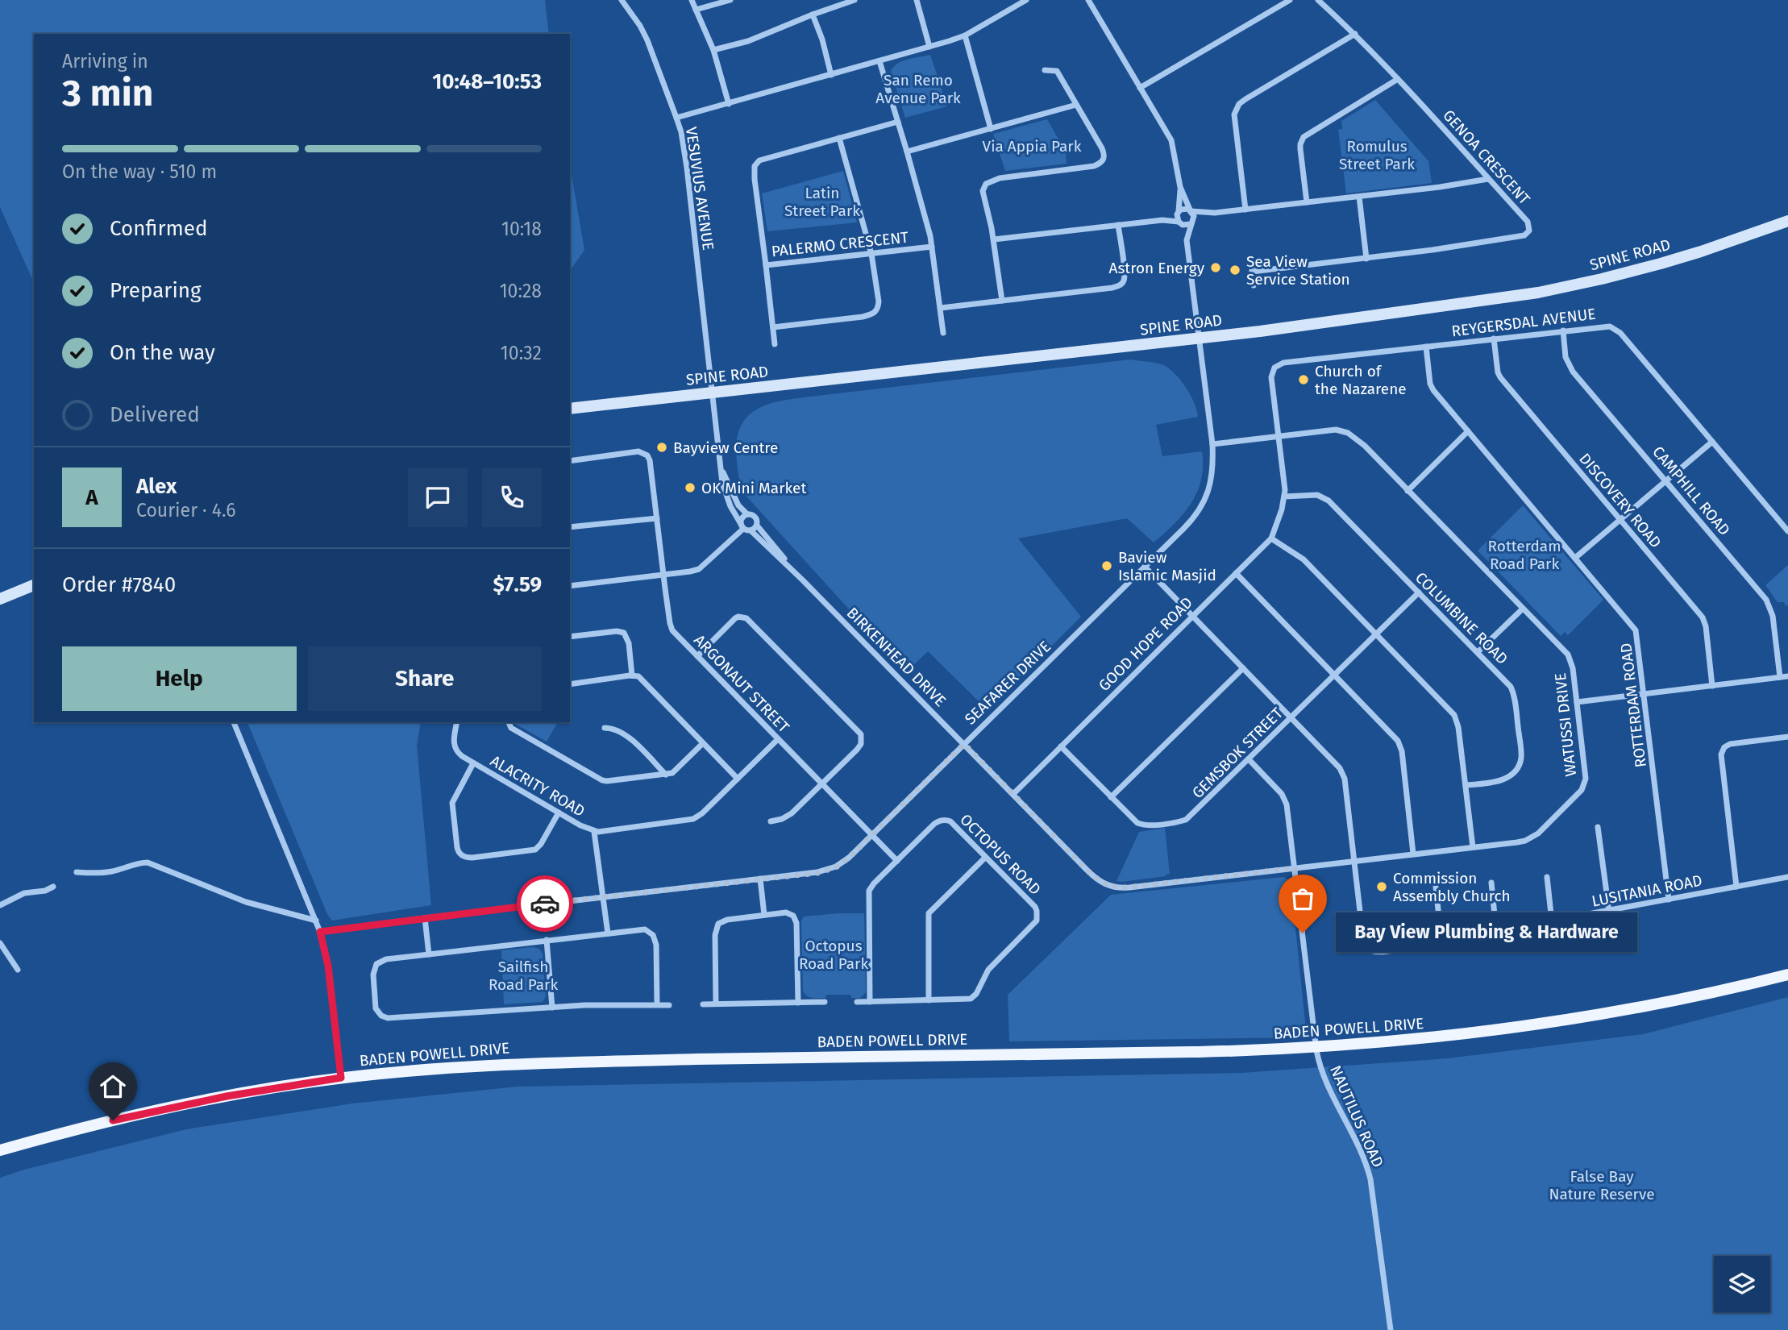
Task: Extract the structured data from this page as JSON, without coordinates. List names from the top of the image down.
{
  "streets": {
    "main road": ["SPINE ROAD", "BADEN POWELL DRIVE"],
    "street": [
      "GENOA CRESCENT",
      "VESUVIUS AVENUE",
      "PALERMO CRESCENT",
      "REYGERSDAL AVENUE",
      "CAMPHILL ROAD",
      "DISCOVERY ROAD",
      "COLUMBINE ROAD",
      "GOOD HOPE ROAD",
      "BIRKENHEAD DRIVE",
      "SEAFARER DRIVE",
      "ARGONAUT STREET",
      "ROTTERDAM ROAD",
      "WATUSSI DRIVE",
      "GEMSBOK STREET",
      "ALACRITY ROAD",
      "OCTOPUS ROAD",
      "LUSITANIA ROAD",
      "NAUTILUS ROAD"
    ]
  },
  "crossings": [
    ["VESUVIUS AVENUE", "SPINE ROAD"],
    ["SPINE ROAD", "SEAFARER DRIVE"],
    ["REYGERSDAL AVENUE", "CAMPHILL ROAD"],
    ["REYGERSDAL AVENUE", "DISCOVERY ROAD"],
    ["REYGERSDAL AVENUE", "GOOD HOPE ROAD"],
    ["REYGERSDAL AVENUE", "ROTTERDAM ROAD"],
    ["REYGERSDAL AVENUE", "WATUSSI DRIVE"],
    ["COLUMBINE ROAD", "GOOD HOPE ROAD"],
    ["COLUMBINE ROAD", "GEMSBOK STREET"],
    ["GOOD HOPE ROAD", "BIRKENHEAD DRIVE"],
    ["GOOD HOPE ROAD", "WATUSSI DRIVE"],
    ["GOOD HOPE ROAD", "GEMSBOK STREET"],
    ["BIRKENHEAD DRIVE", "SEAFARER DRIVE"],
    ["BIRKENHEAD DRIVE", "WATUSSI DRIVE"],
    ["BIRKENHEAD DRIVE", "LUSITANIA ROAD"],
    ["BIRKENHEAD DRIVE", "NAUTILUS ROAD"],
    ["SEAFARER DRIVE", "ARGONAUT STREET"],
    ["SEAFARER DRIVE", "WATUSSI DRIVE"],
    ["ARGONAUT STREET", "ALACRITY ROAD"],
    ["ARGONAUT STREET", "OCTOPUS ROAD"],
    ["ROTTERDAM ROAD", "LUSITANIA ROAD"],
    ["WATUSSI DRIVE", "LUSITANIA ROAD"],
    ["GEMSBOK STREET", "NAUTILUS ROAD"]
  ],
  "parks": [
    "San Remo Avenue Park",
    "Via Appia Park",
    "Romulus Street Park",
    "Latin Street Park",
    "Rotterdam Road Park",
    "Octopus Road Park",
    "Sailfish Road Park",
    "False Bay Nature Reserve"
  ],
  "places": [
    "Astron Energy",
    "Sea View Service Station",
    "Church of the Nazarene",
    "Bayview Centre",
    "OK Mini Market",
    "Baview Islamic Masjid",
    "Commission Assembly Church",
    "Bay View Plumbing & Hardware"
  ],
  "page": {
    "heading": ["3 min", "Arriving in", "10:48–10:53"],
    "panel": [
      "Alex",
      "Courier · 4.6",
      "Order #7840",
      "$7.59"
    ],
    "bar": "On the way · 510 m",
    "list": [
      ["Confirmed", "10:18"],
      ["Preparing", "10:28"],
      ["On the way", "10:32"],
      "Delivered"
    ],
    "round": "A",
    "buttons": ["Help", "Share"],
    "bubble": "Bay View Plumbing & Hardware"
  }
}
